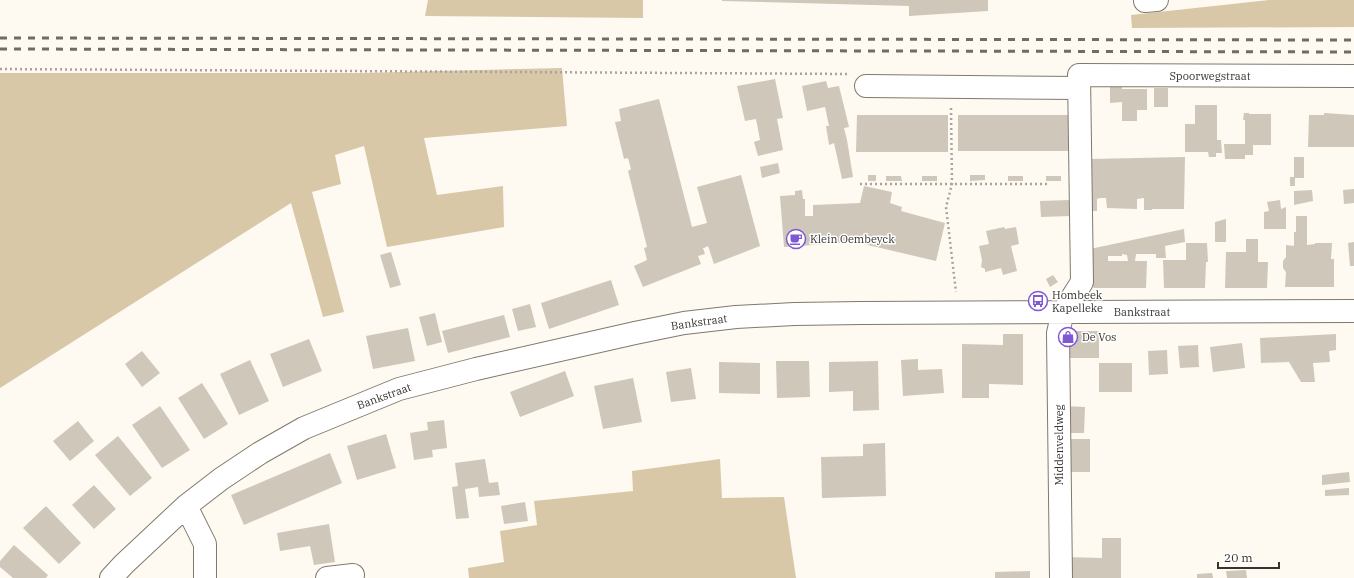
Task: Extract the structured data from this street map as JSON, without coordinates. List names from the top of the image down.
{
  "streets": {
    "street": ["Spoorwegstraat", "Bankstraat", "Middenveldweg"]
  },
  "crossings": [
    ["Spoorwegstraat", "Bankstraat"],
    ["Spoorwegstraat", "Middenveldweg"],
    ["Bankstraat", "Middenveldweg"]
  ],
  "places": {
    "cafe": ["Klein Oembeyck"],
    "bus stop": ["Hombeek Kapelleke"],
    "shop": ["De Vos"]
  },
  "scale_bar": "20 m"
}
